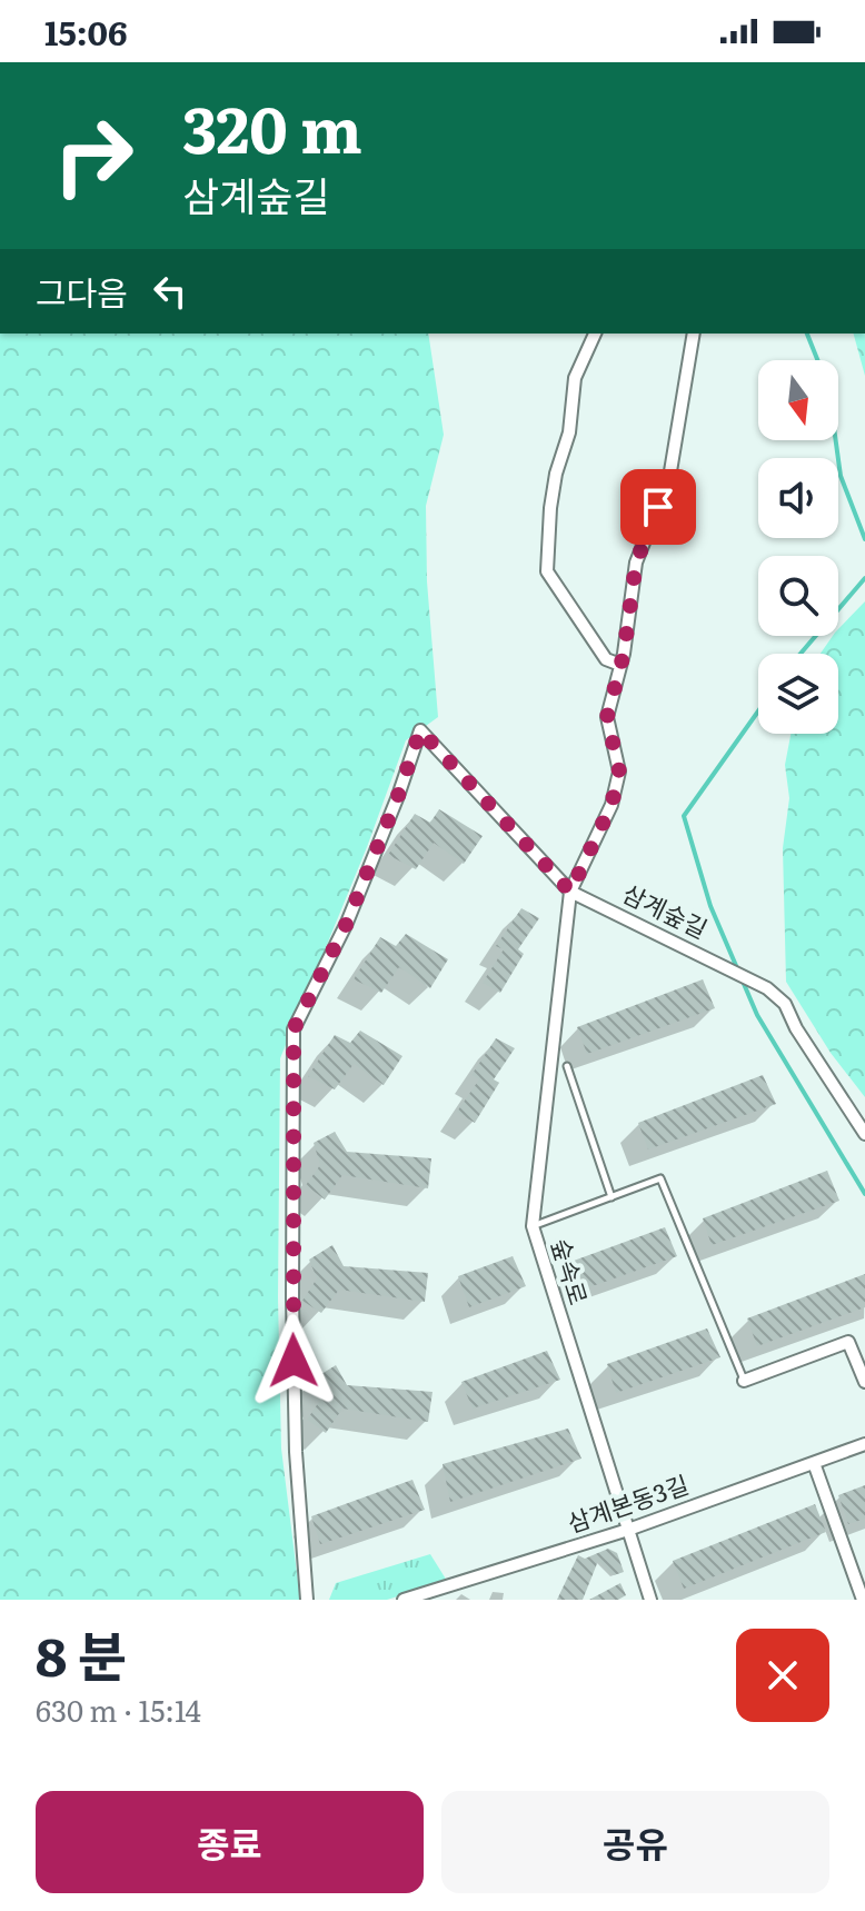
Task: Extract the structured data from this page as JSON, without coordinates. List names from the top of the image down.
{
  "streets": {
    "street": ["삼계숲길", "숲속로", "삼계본동3길"]
  },
  "crossings": [
    ["삼계숲길", "숲속로"],
    ["숲속로", "삼계본동3길"]
  ],
  "north": "bottom",
  "page": {
    "status": "15:06",
    "turn": ["320 m", "삼계숲길"],
    "then": "그다음",
    "heading": ["8 분", "630 m · 15:14"],
    "buttons": ["종료", "공유"]
  }
}
